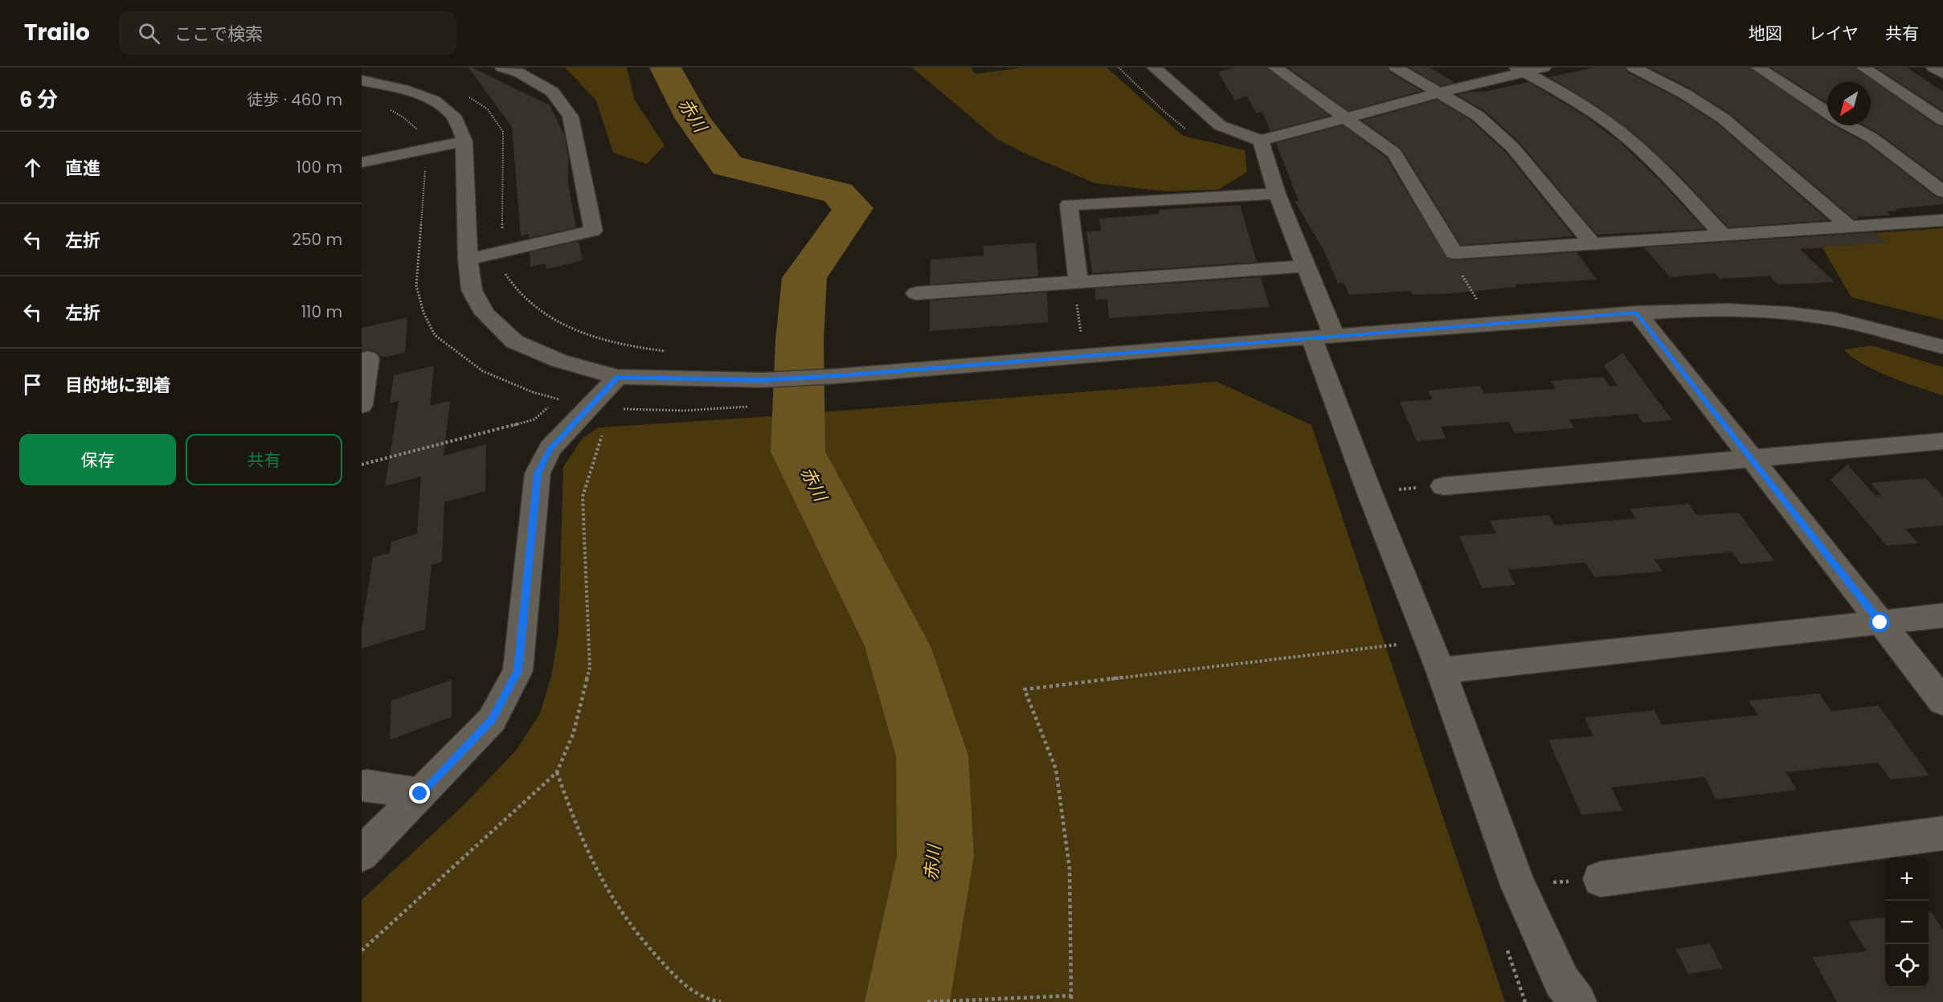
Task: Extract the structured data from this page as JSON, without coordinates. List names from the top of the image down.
{
  "water": ["赤川"],
  "north": "bottom left",
  "page": {
    "header": "Trailo",
    "search": "ここで検索",
    "nav": ["地図", "レイヤ", "共有"],
    "heading": ["6 分", "徒歩 · 460 m"],
    "list": [
      ["直進", "100 m"],
      ["左折", "250 m"],
      ["左折", "110 m"],
      "目的地に到着"
    ],
    "buttons": ["保存", "共有"],
    "map_buttons": ["+", "−"]
  }
}
